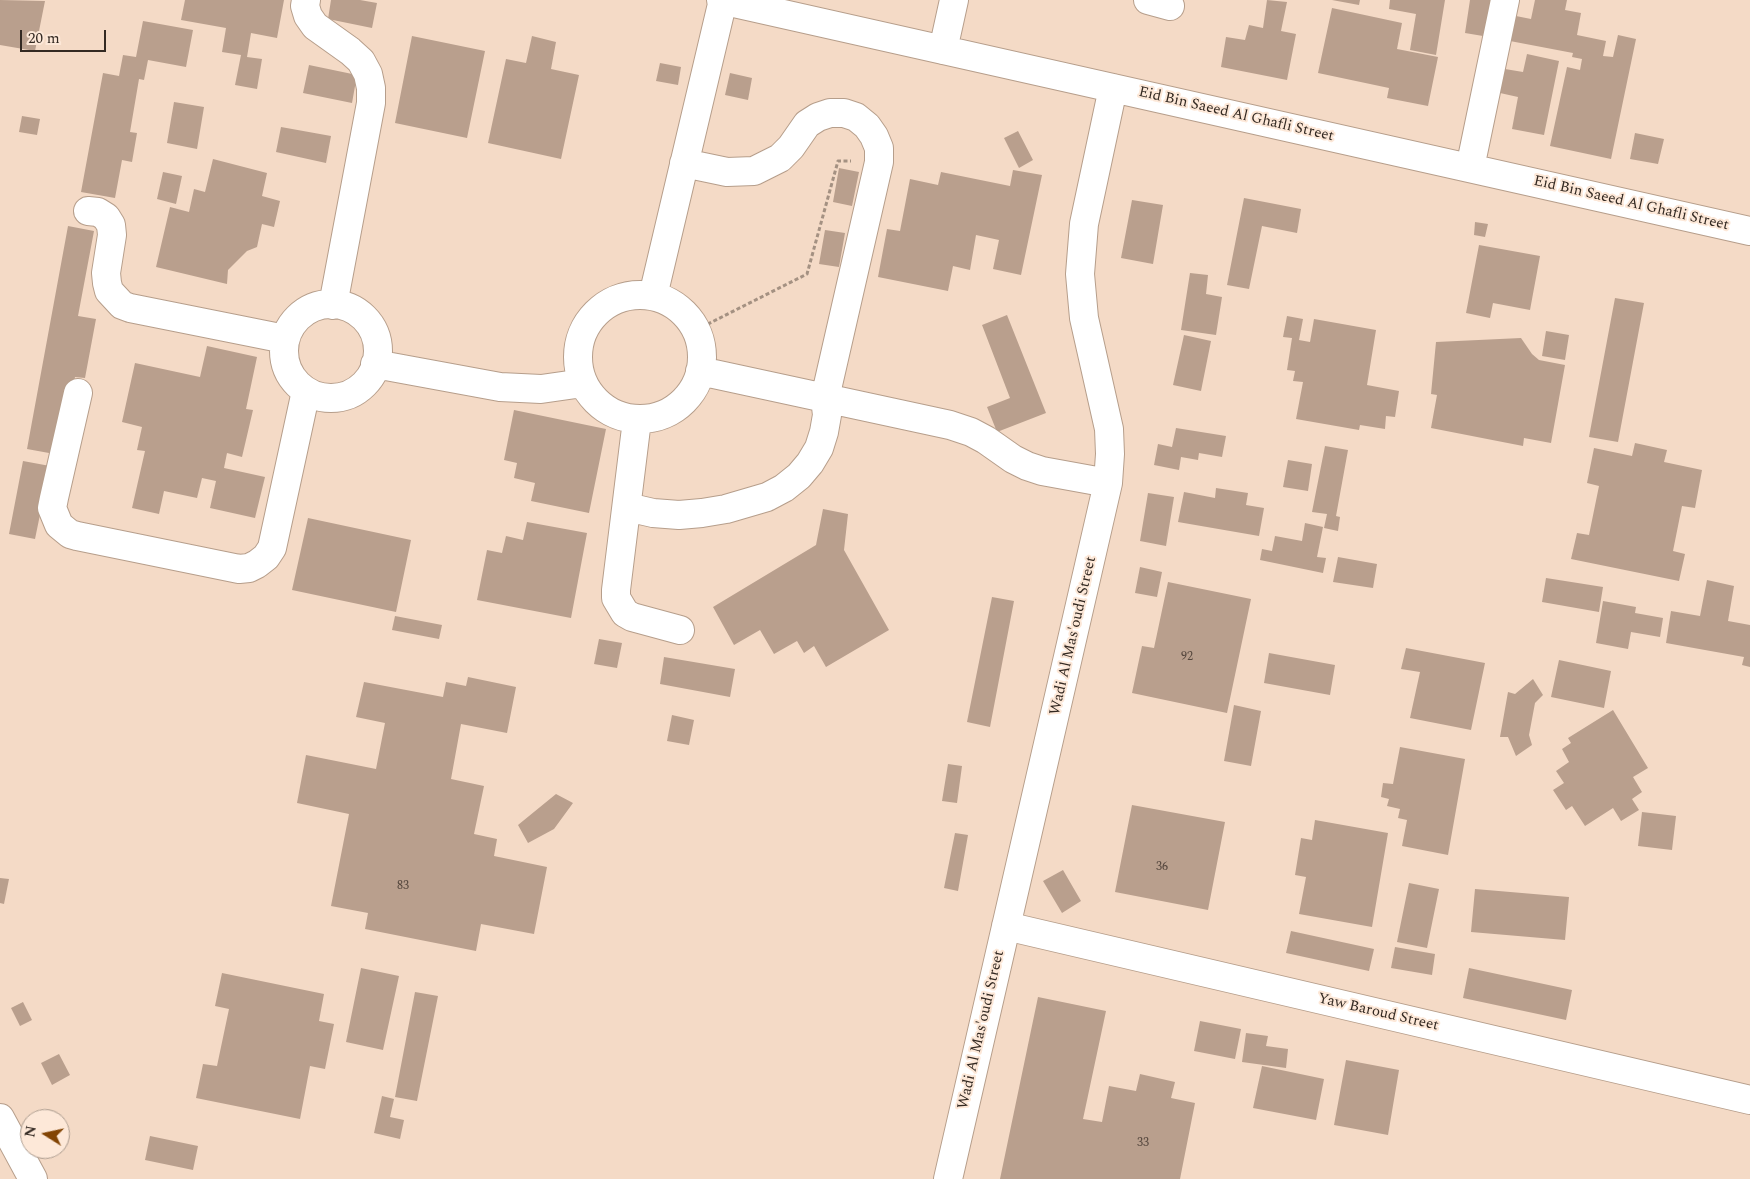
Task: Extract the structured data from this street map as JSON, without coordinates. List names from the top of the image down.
{
  "streets": {
    "street": ["Eid Bin Saeed Al Ghafli Street", "Wadi Al Mas'oudi Street", "Yaw Baroud Street"]
  },
  "crossings": [
    ["Eid Bin Saeed Al Ghafli Street", "Wadi Al Mas'oudi Street"],
    ["Wadi Al Mas'oudi Street", "Yaw Baroud Street"]
  ],
  "house_numbers": [
    "92",
    "36",
    "83",
    "33"
  ],
  "scale_bar": "20 m",
  "north": "left"
}
